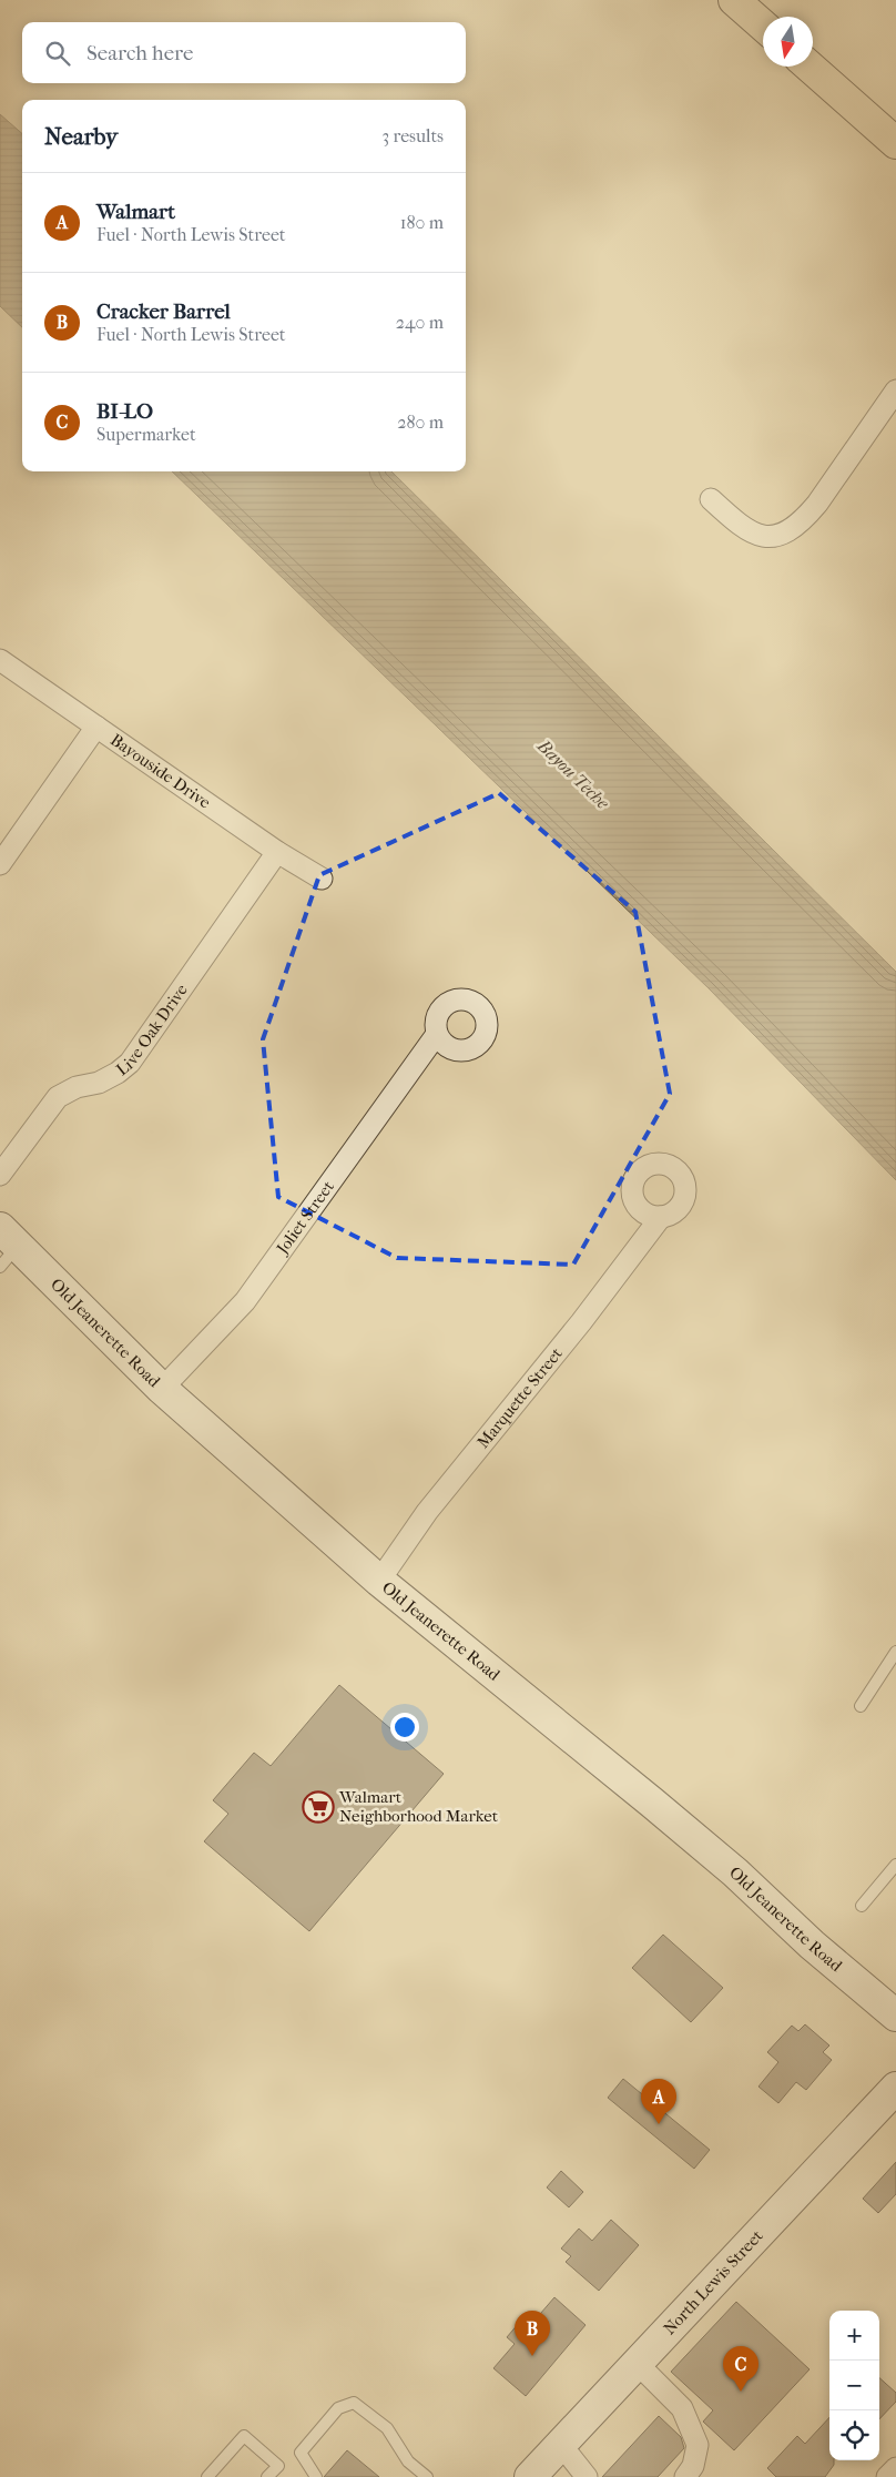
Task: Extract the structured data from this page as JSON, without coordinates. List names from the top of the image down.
{
  "streets": {
    "main road": ["Old Jeanerette Road", "North Lewis Street"],
    "street": [
      "Bayouside Drive",
      "Live Oak Drive",
      "Joliet Street",
      "Marquette Street"
    ]
  },
  "crossings": [
    ["Bayouside Drive", "Live Oak Drive"],
    ["Joliet Street", "Old Jeanerette Road"],
    ["Old Jeanerette Road", "Marquette Street"]
  ],
  "water": ["Bayou Teche"],
  "places": {
    "supermarket": ["Walmart Neighborhood Market"]
  },
  "north": "bottom",
  "page": {
    "search": "Search here",
    "heading": ["Nearby", "3 results"],
    "list": [
      {
        "mark": "A",
        "name": "Walmart",
        "note": "Fuel · North Lewis Street",
        "value": "180 m"
      },
      {
        "mark": "B",
        "name": "Cracker Barrel",
        "note": "Fuel · North Lewis Street",
        "value": "240 m"
      },
      {
        "mark": "C",
        "name": "BI-LO",
        "note": "Supermarket",
        "value": "280 m"
      }
    ],
    "pins": ["A", "B", "C"],
    "map_buttons": ["+", "−"]
  }
}
